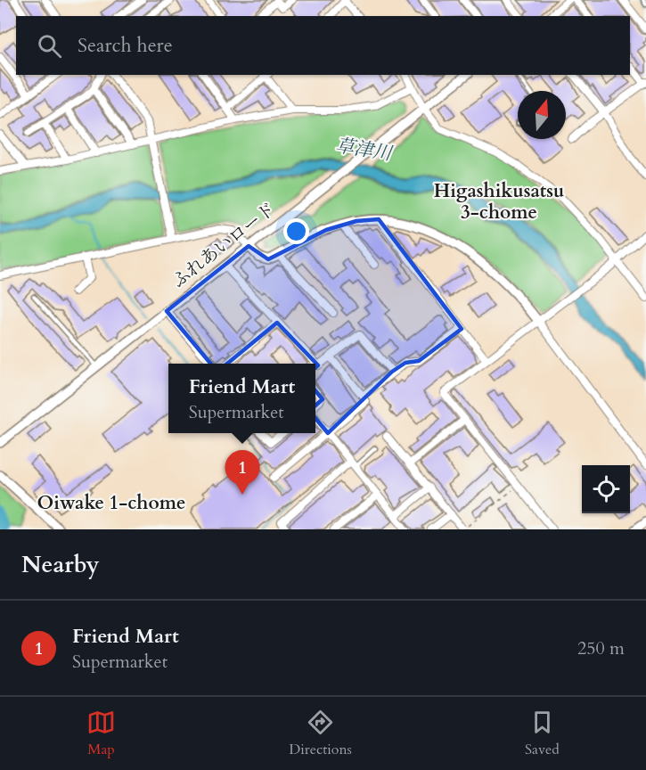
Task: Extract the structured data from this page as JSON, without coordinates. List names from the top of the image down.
{
  "streets": {
    "street": ["ふれあいロード"]
  },
  "districts": ["Higashikusatsu 3-chome", "Oiwake 1-chome"],
  "water": ["草津川"],
  "north": "top",
  "page": {
    "search": "Search here",
    "popup": ["Friend Mart", "Supermarket"],
    "pins": "1",
    "heading": "Nearby",
    "list": [
      {
        "mark": "1",
        "name": "Friend Mart",
        "note": "Supermarket",
        "value": "250 m"
      }
    ],
    "nav": ["Map", "Directions", "Saved"]
  }
}
